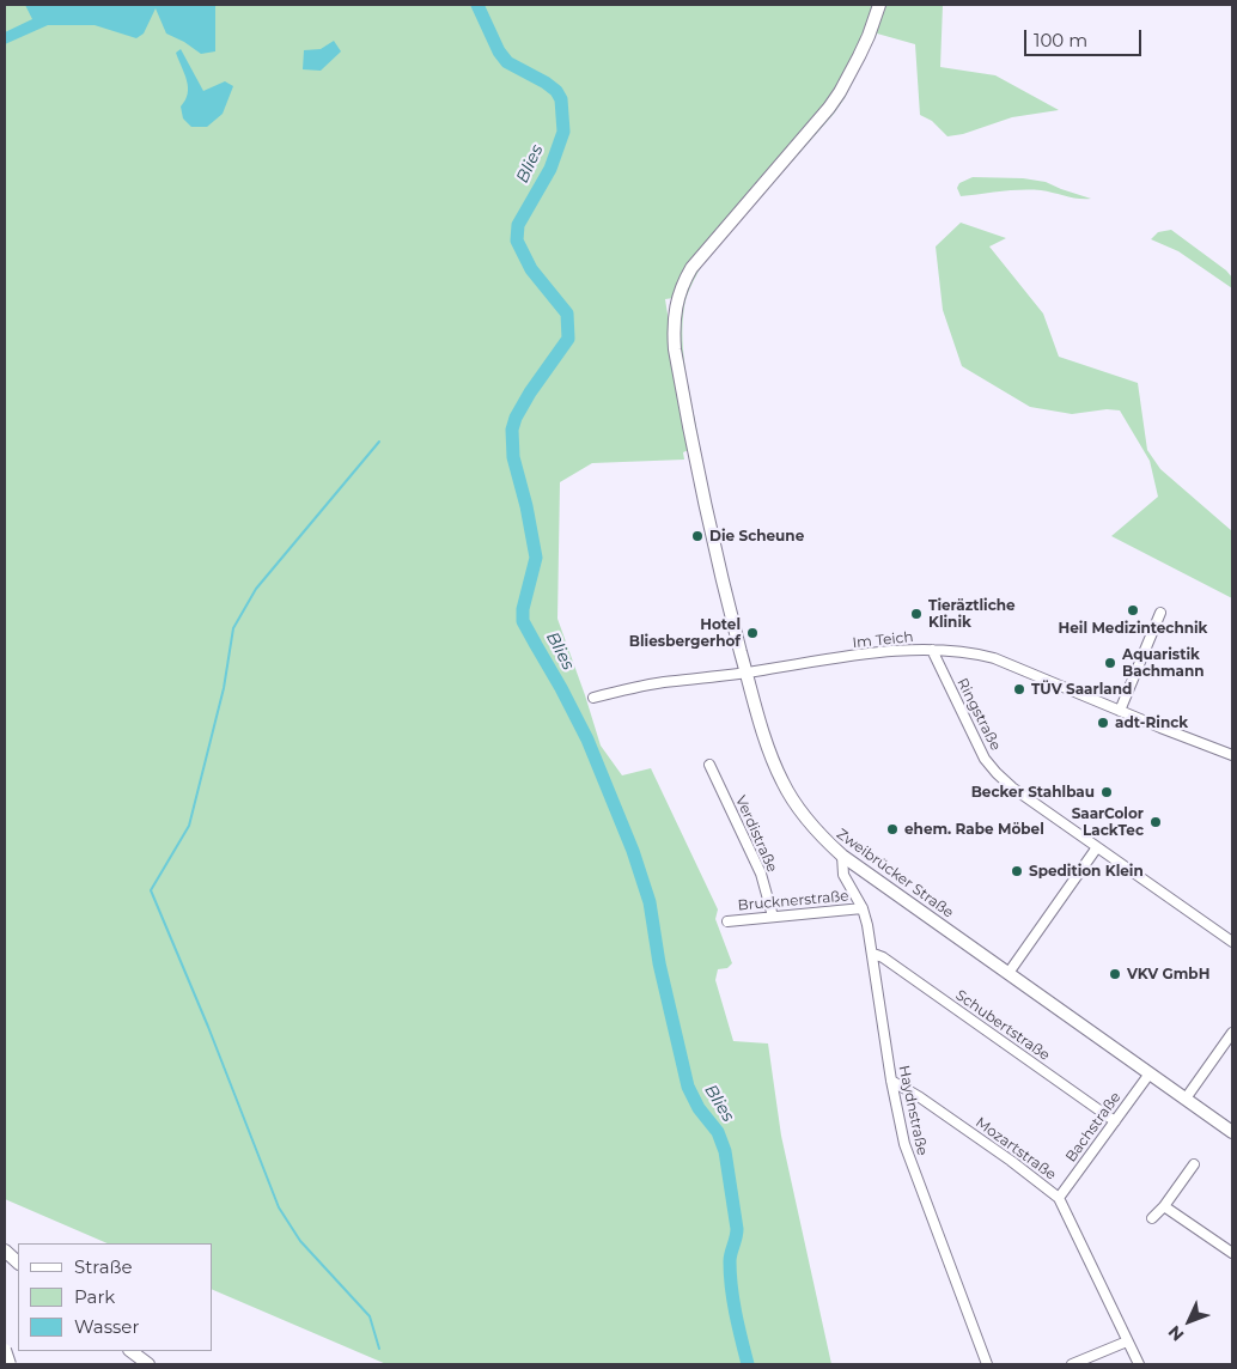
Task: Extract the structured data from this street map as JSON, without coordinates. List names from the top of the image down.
{
  "streets": {
    "street": [
      "Im Teich",
      "Ringstraße",
      "Verdistraße",
      "Zweibrücker Straße",
      "Brucknerstraße",
      "Schubertstraße",
      "Haydnstraße",
      "Bachstraße",
      "Mozartstraße"
    ]
  },
  "crossings": [
    ["Im Teich", "Ringstraße"],
    ["Im Teich", "Zweibrücker Straße"],
    ["Verdistraße", "Brucknerstraße"],
    ["Zweibrücker Straße", "Haydnstraße"],
    ["Zweibrücker Straße", "Bachstraße"],
    ["Brucknerstraße", "Haydnstraße"],
    ["Schubertstraße", "Haydnstraße"],
    ["Schubertstraße", "Bachstraße"],
    ["Haydnstraße", "Mozartstraße"],
    ["Bachstraße", "Mozartstraße"]
  ],
  "water": ["Blies"],
  "places": [
    "Die Scheune",
    "Heil Medizintechnik",
    "Tieräztliche Klinik",
    "Hotel Bliesbergerhof",
    "Aquaristik Bachmann",
    "TÜV Saarland",
    "adt-Rinck",
    "Becker Stahlbau",
    "SaarColor LackTec",
    "ehem. Rabe Möbel",
    "Spedition Klein",
    "VKV GmbH"
  ],
  "legend": ["Straße", "Park", "Wasser"],
  "scale_bar": "100 m",
  "north": "bottom left"
}
